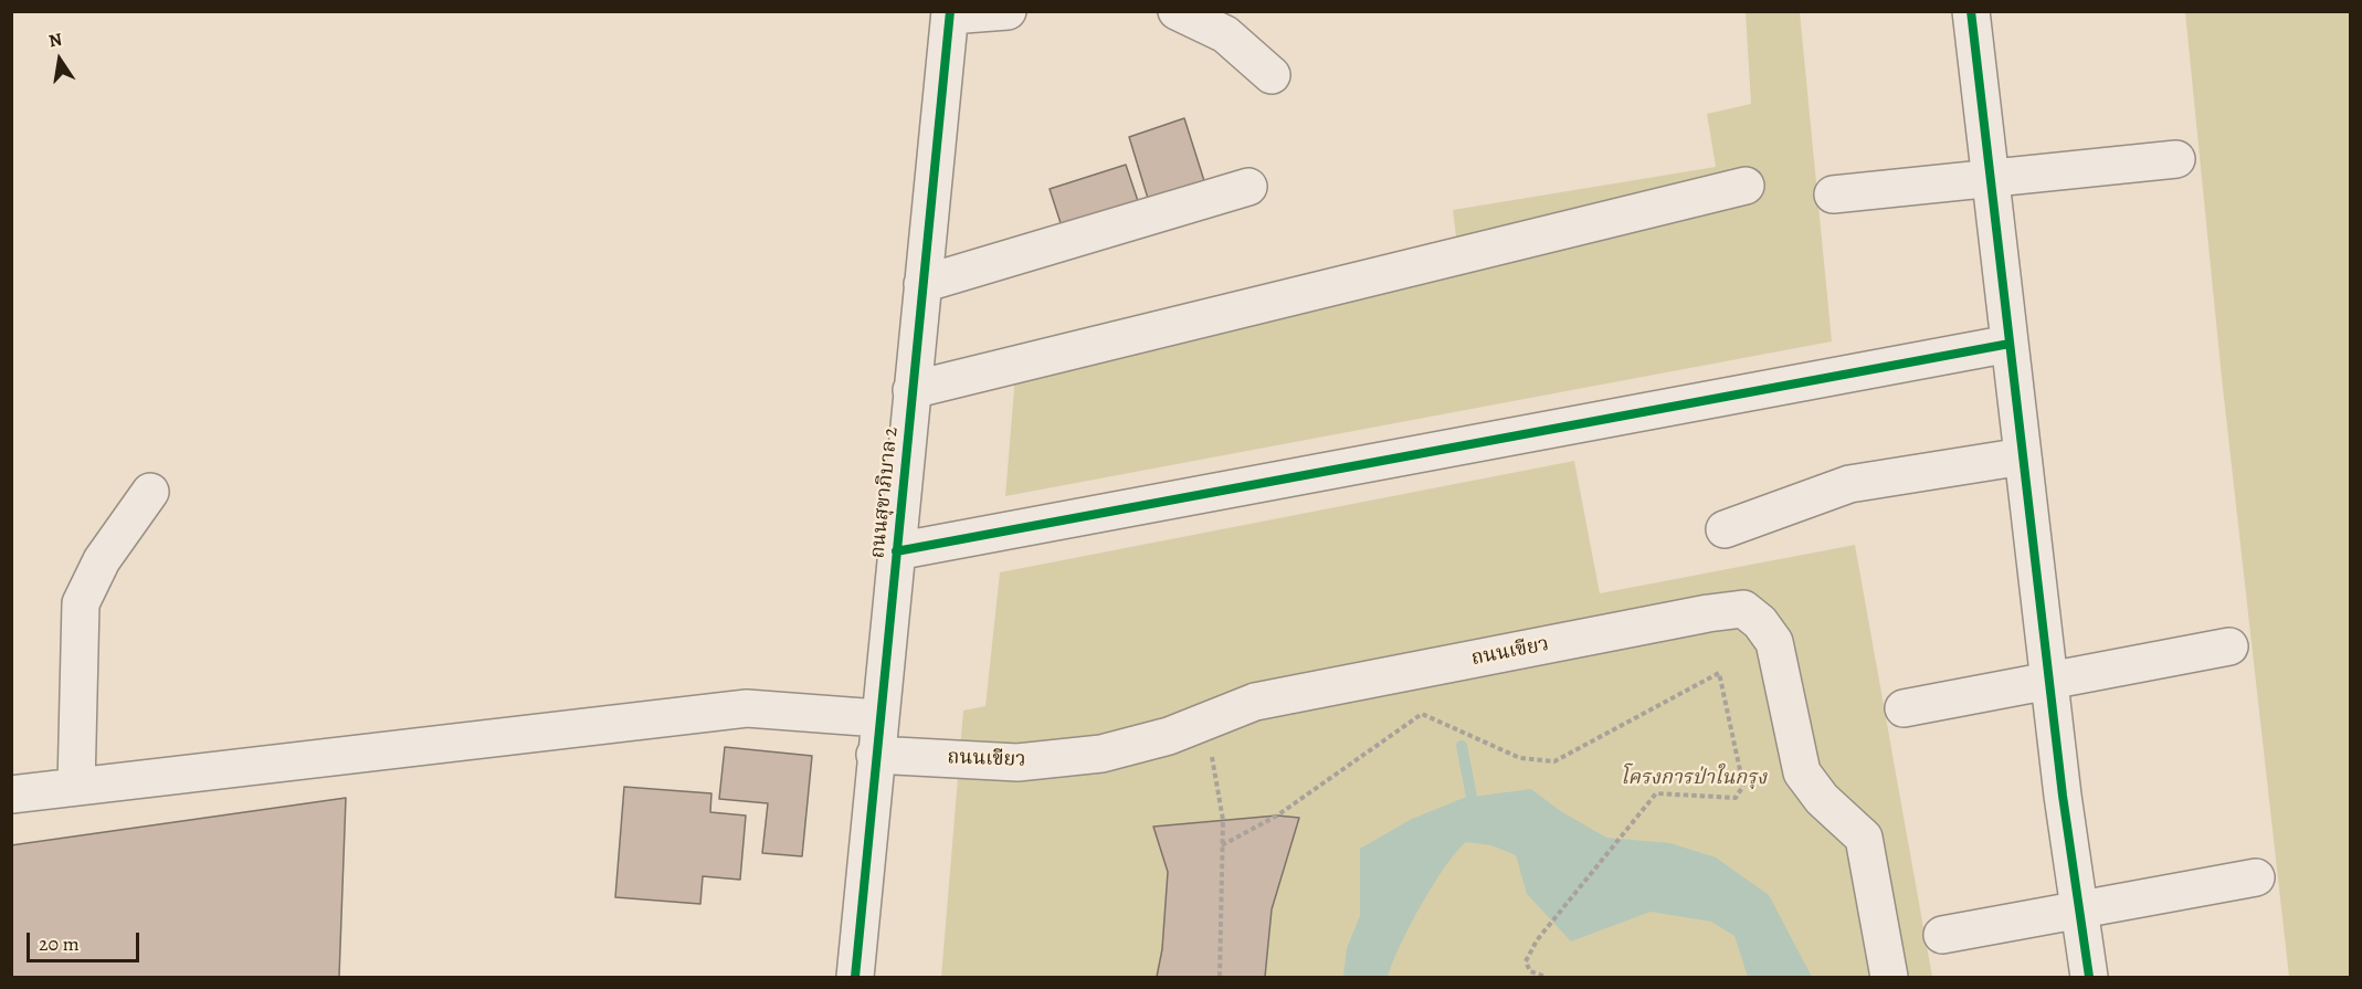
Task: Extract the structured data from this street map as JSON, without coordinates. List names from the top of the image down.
{
  "streets": {
    "street": ["ถนนสุขาภิบาล 2", "ถนนเขียว"]
  },
  "crossings": [
    ["ถนนสุขาภิบาล 2", "ถนนเขียว"]
  ],
  "parks": ["โครงการป่าในกรุง"],
  "scale_bar": "20 m",
  "north": "top"
}
